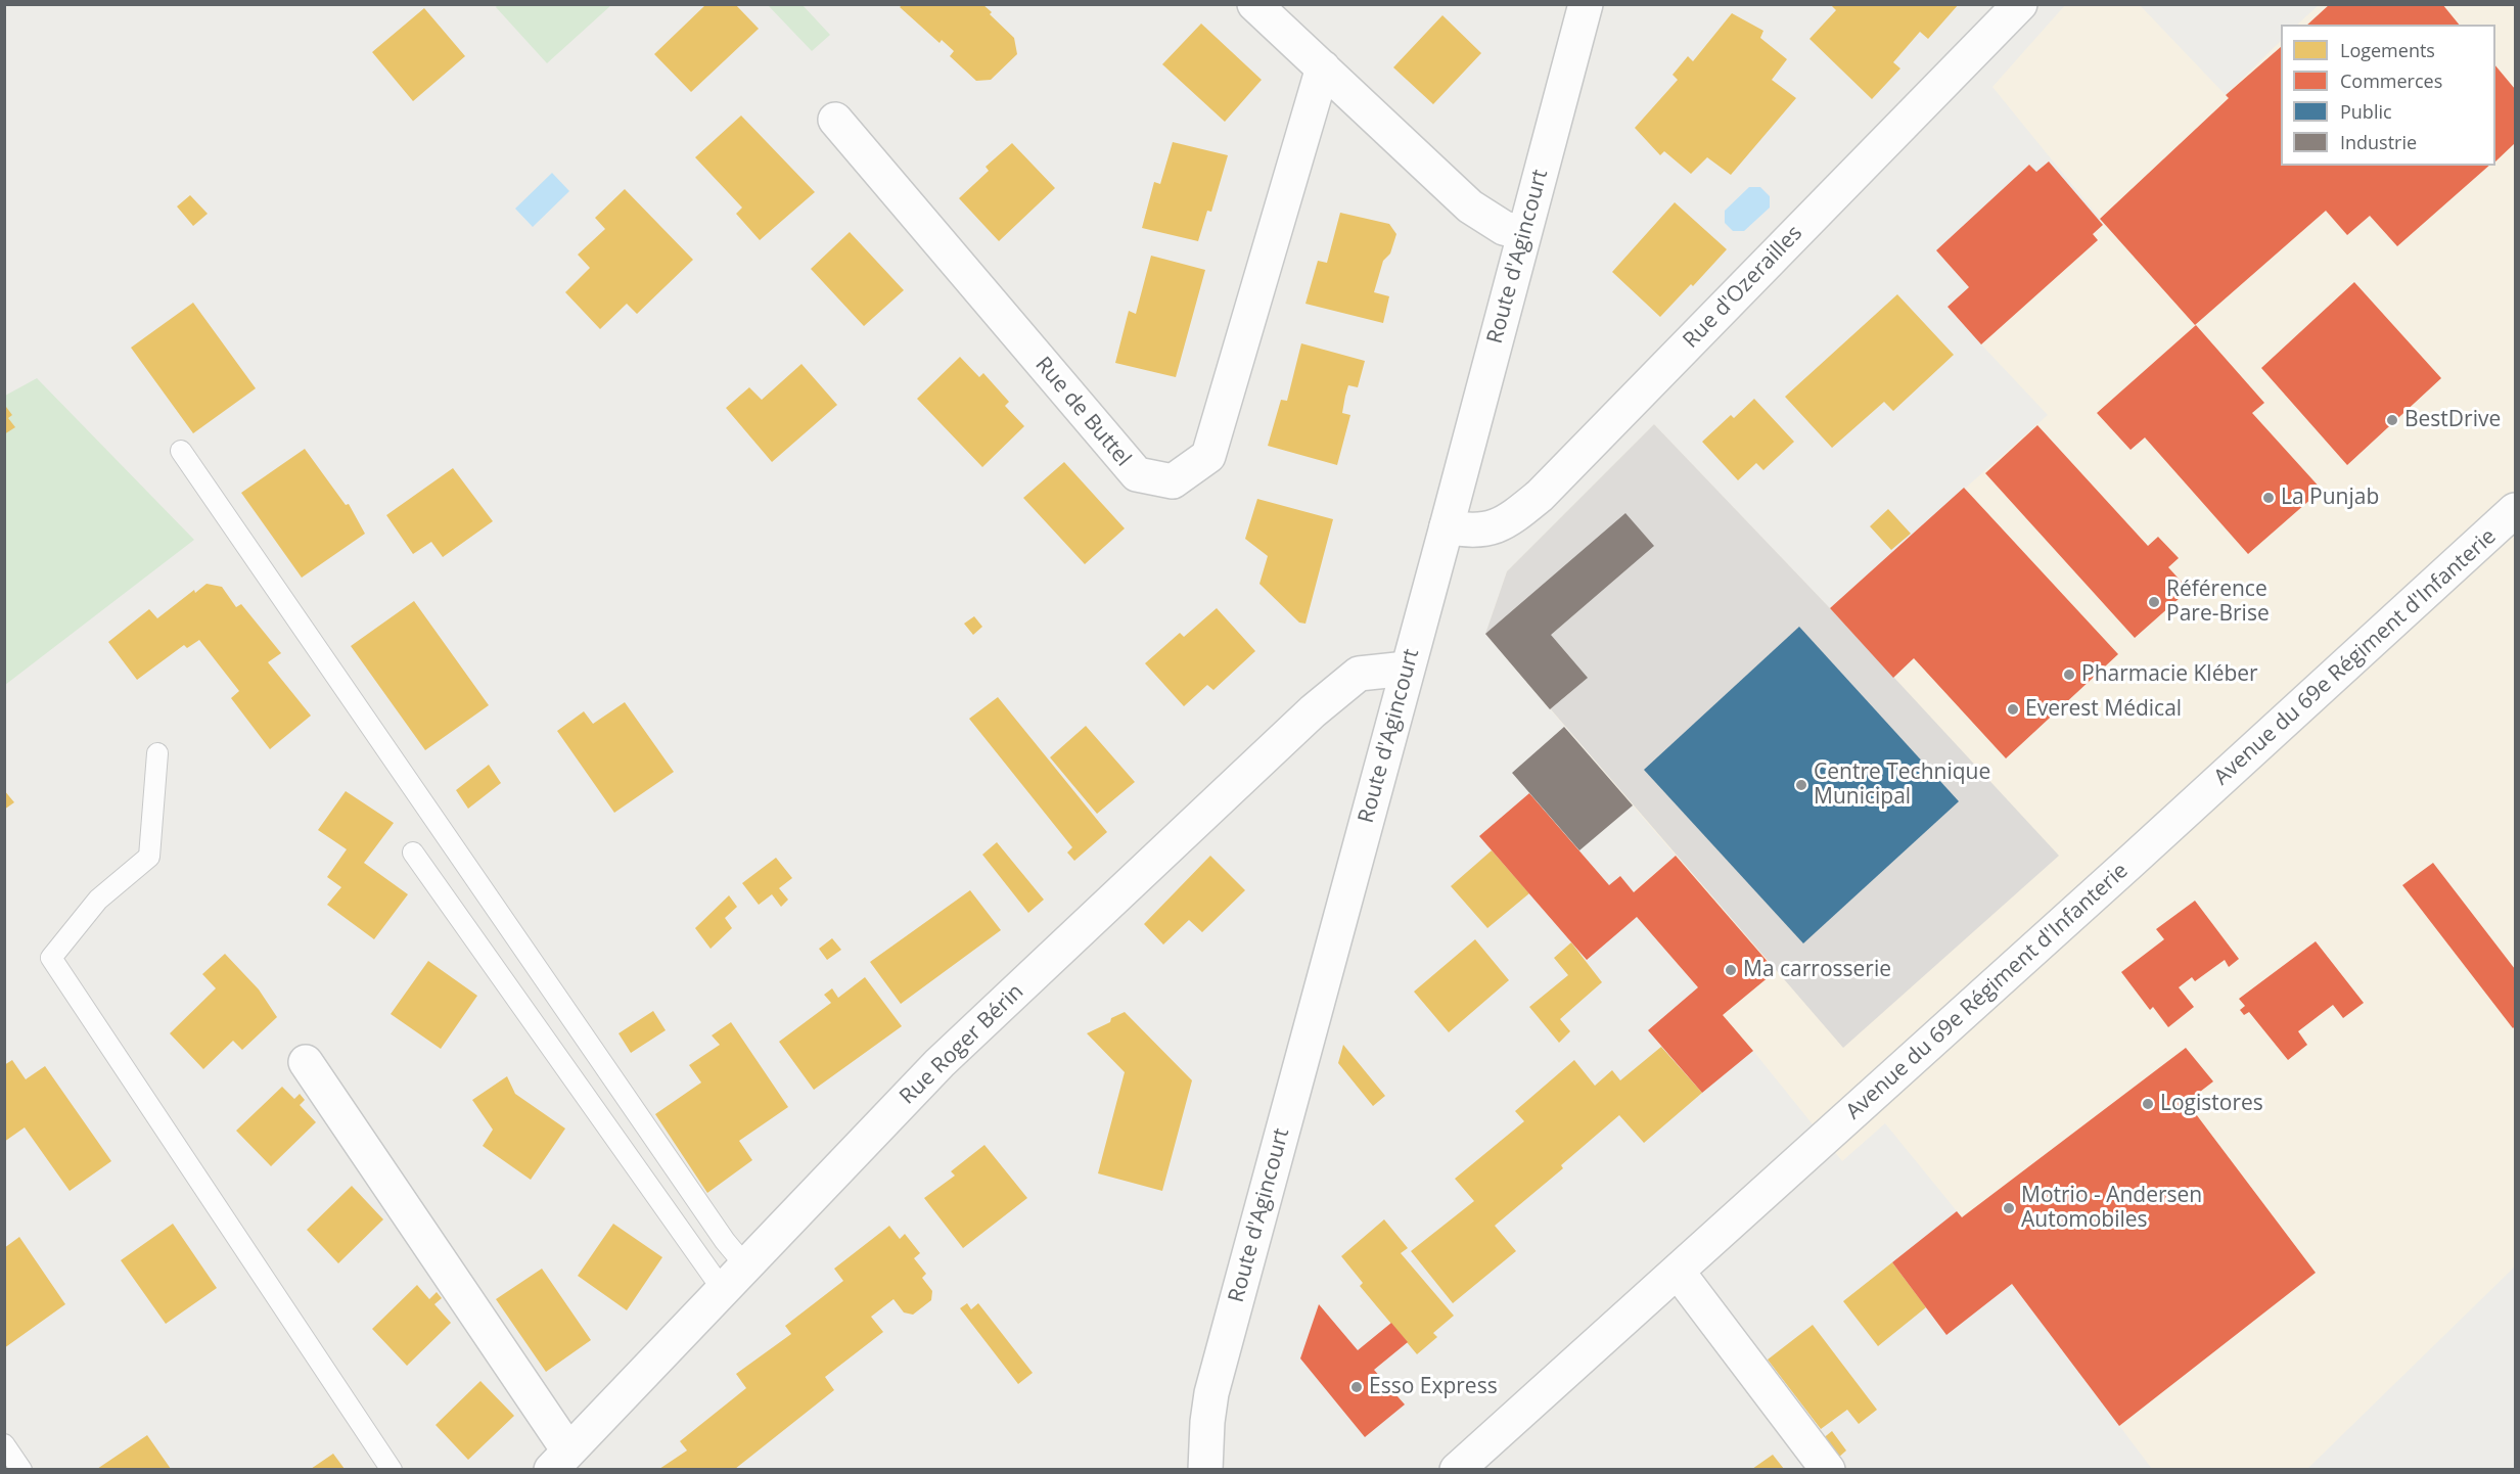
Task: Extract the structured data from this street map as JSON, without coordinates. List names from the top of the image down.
{
  "streets": {
    "street": [
      "Route d'Agincourt",
      "Rue d'Ozerailles",
      "Rue de Buttel",
      "Avenue du 69e Régiment d'Infanterie",
      "Rue Roger Bérin"
    ]
  },
  "crossings": [
    ["Route d'Agincourt", "Rue d'Ozerailles"],
    ["Route d'Agincourt", "Rue Roger Bérin"]
  ],
  "places": [
    "BestDrive",
    "La Punjab",
    "Référence Pare-Brise",
    "Pharmacie Kléber",
    "Everest Médical",
    "Centre Technique Municipal",
    "Ma carrosserie",
    "Logistores",
    "Motrio - Andersen Automobiles",
    "Esso Express"
  ],
  "legend": [
    "Logements",
    "Commerces",
    "Public",
    "Industrie"
  ]
}
